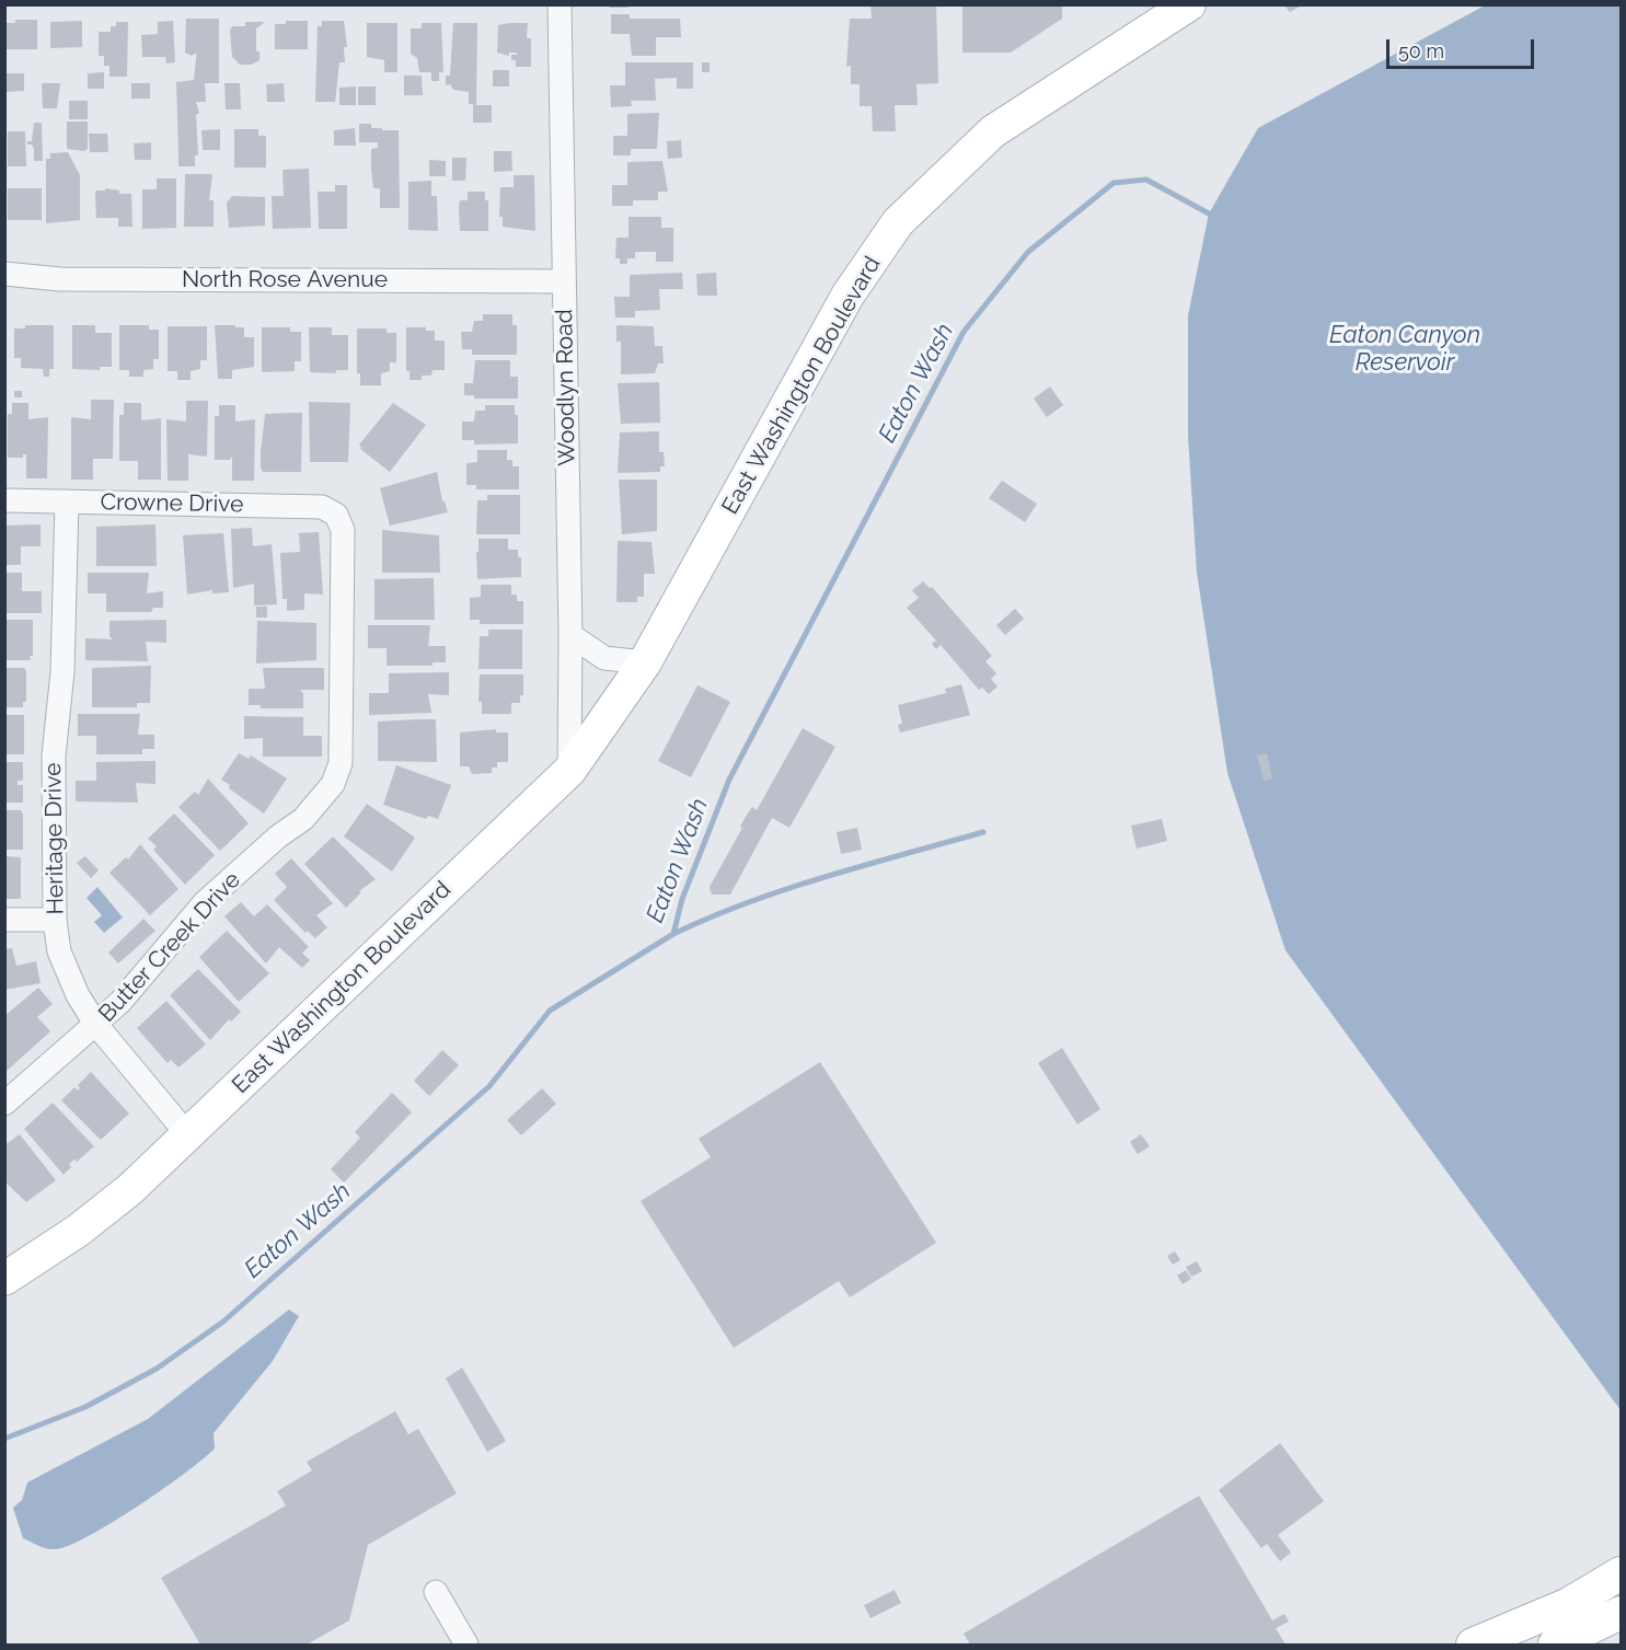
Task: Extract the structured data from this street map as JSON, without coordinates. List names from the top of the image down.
{
  "streets": {
    "main road": ["East Washington Boulevard"],
    "street": [
      "North Rose Avenue",
      "Woodlyn Road",
      "Crowne Drive",
      "Heritage Drive",
      "Butter Creek Drive"
    ]
  },
  "crossings": [
    ["North Rose Avenue", "Woodlyn Road"],
    ["East Washington Boulevard", "Woodlyn Road"],
    ["East Washington Boulevard", "Heritage Drive"],
    ["Crowne Drive", "Heritage Drive"],
    ["Crowne Drive", "Butter Creek Drive"],
    ["Heritage Drive", "Butter Creek Drive"]
  ],
  "water": ["Eaton Canyon Reservoir", "Eaton Wash"],
  "scale_bar": "50 m"
}
